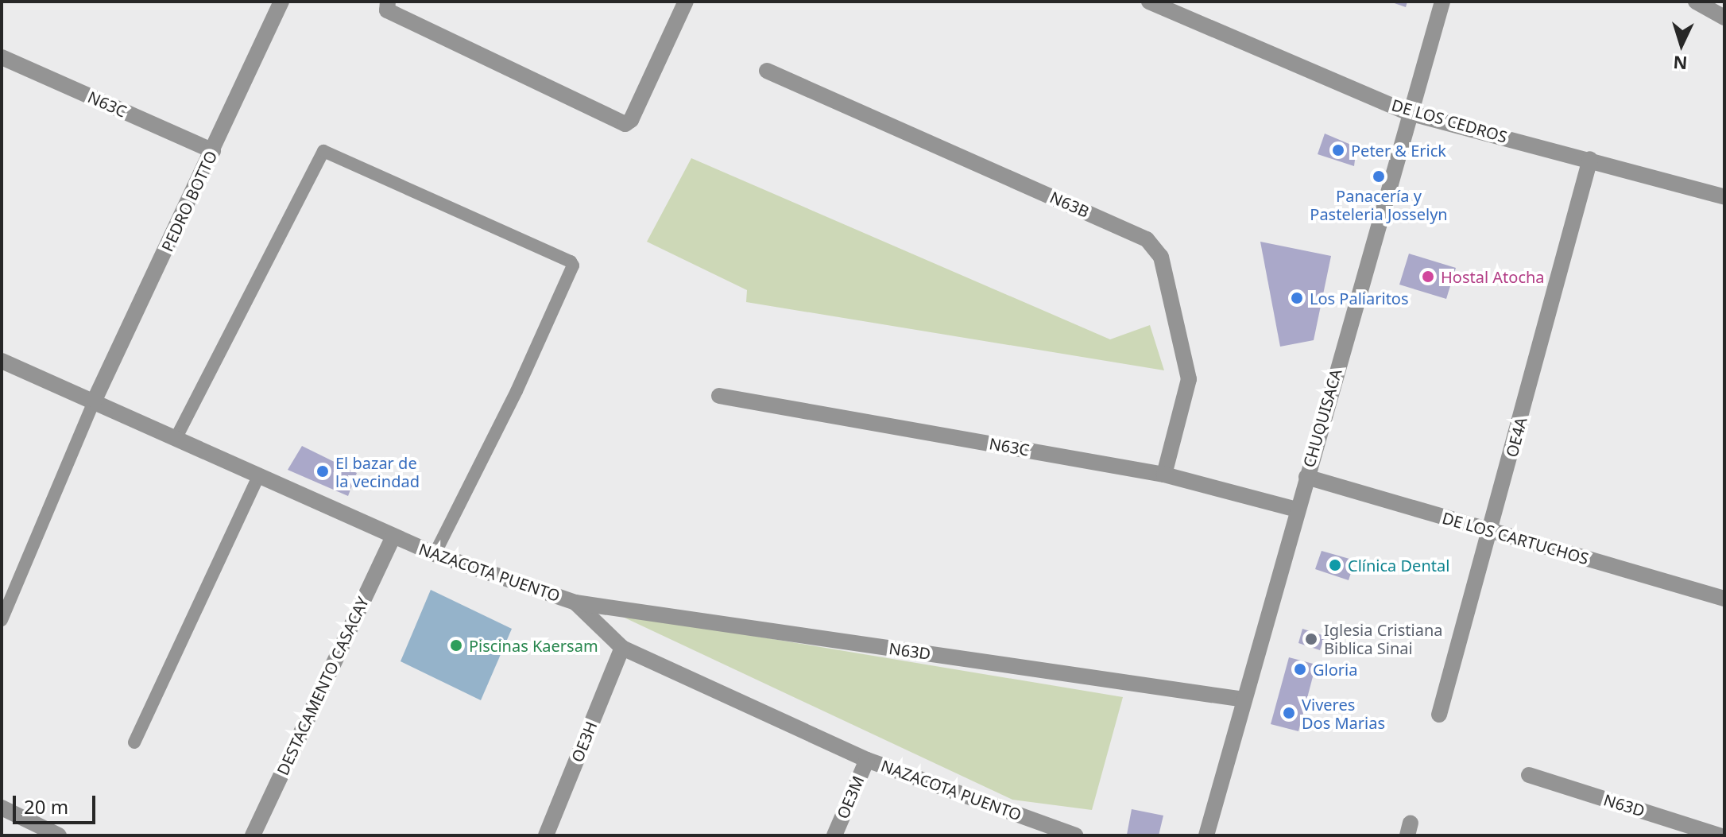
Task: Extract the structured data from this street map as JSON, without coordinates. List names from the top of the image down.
{
  "streets": {
    "street": [
      "N63C",
      "DE LOS CEDROS",
      "PEDRO BOTTO",
      "N63B",
      "CHUQUISACA",
      "OE4A",
      "DE LOS CARTUCHOS",
      "NAZACOTA PUENTO",
      "N63D",
      "DESTACAMENTO CASACAY",
      "OE3H",
      "OE3M"
    ]
  },
  "crossings": [
    ["N63C", "PEDRO BOTTO"],
    ["N63C", "N63B"],
    ["N63C", "CHUQUISACA"],
    ["DE LOS CEDROS", "CHUQUISACA"],
    ["DE LOS CEDROS", "OE4A"],
    ["PEDRO BOTTO", "NAZACOTA PUENTO"],
    ["CHUQUISACA", "DE LOS CARTUCHOS"],
    ["CHUQUISACA", "N63D"],
    ["OE4A", "DE LOS CARTUCHOS"],
    ["NAZACOTA PUENTO", "N63D"],
    ["NAZACOTA PUENTO", "DESTACAMENTO CASACAY"],
    ["NAZACOTA PUENTO", "OE3H"],
    ["NAZACOTA PUENTO", "OE3M"]
  ],
  "places": [
    "Peter & Erick",
    "Panacería y Pasteleria Josselyn",
    "Hostal Atocha",
    "Los Paliaritos",
    "El bazar de la vecindad",
    "Clínica Dental",
    "Iglesia Cristiana Biblica Sinai",
    "Piscinas Kaersam",
    "Gloria",
    "Viveres Dos Marias"
  ],
  "scale_bar": "20 m",
  "north": "bottom"
}
